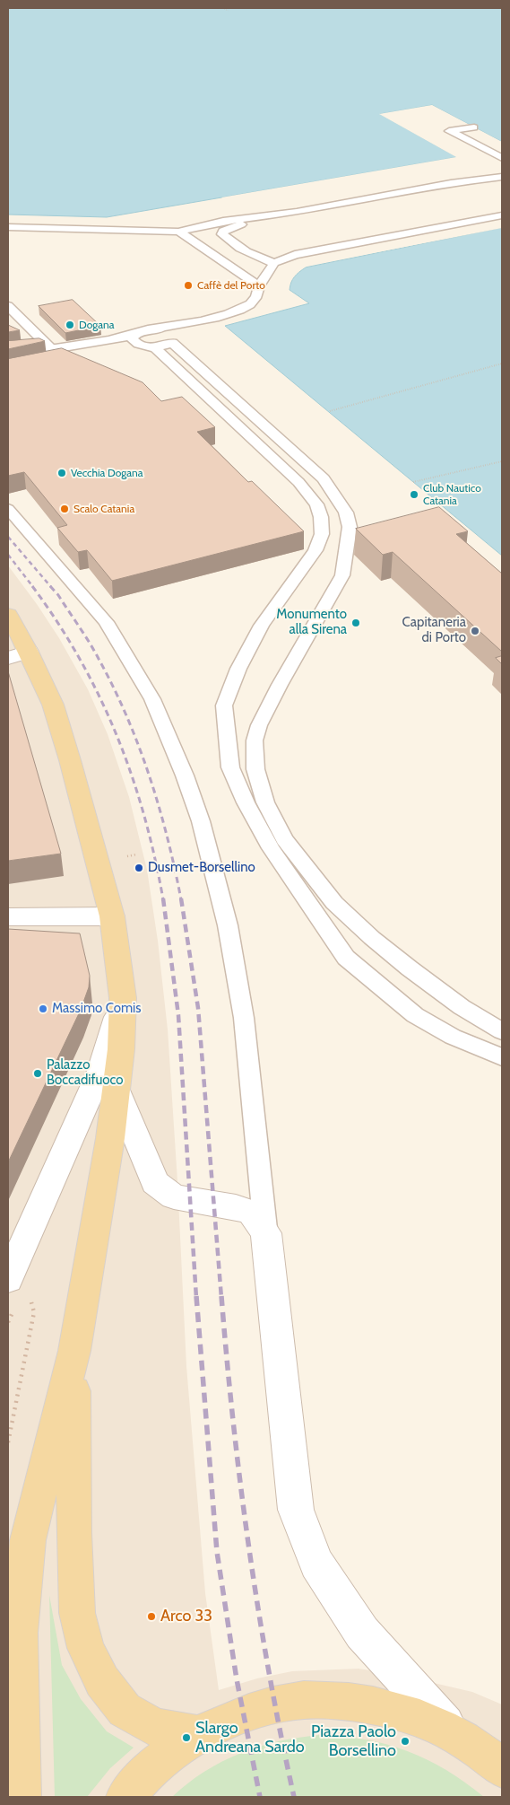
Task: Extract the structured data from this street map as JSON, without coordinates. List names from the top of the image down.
{
  "places": [
    "Caffè del Porto",
    "Dogana",
    "Vecchia Dogana",
    "Club Nautico Catania",
    "Scalo Catania",
    "Monumento alla Sirena",
    "Capitaneria di Porto",
    "Dusmet-Borsellino",
    "Massimo Comis",
    "Palazzo Boccadifuoco",
    "Arco 33",
    "Slargo Andreana Sardo",
    "Piazza Paolo Borsellino"
  ]
}
